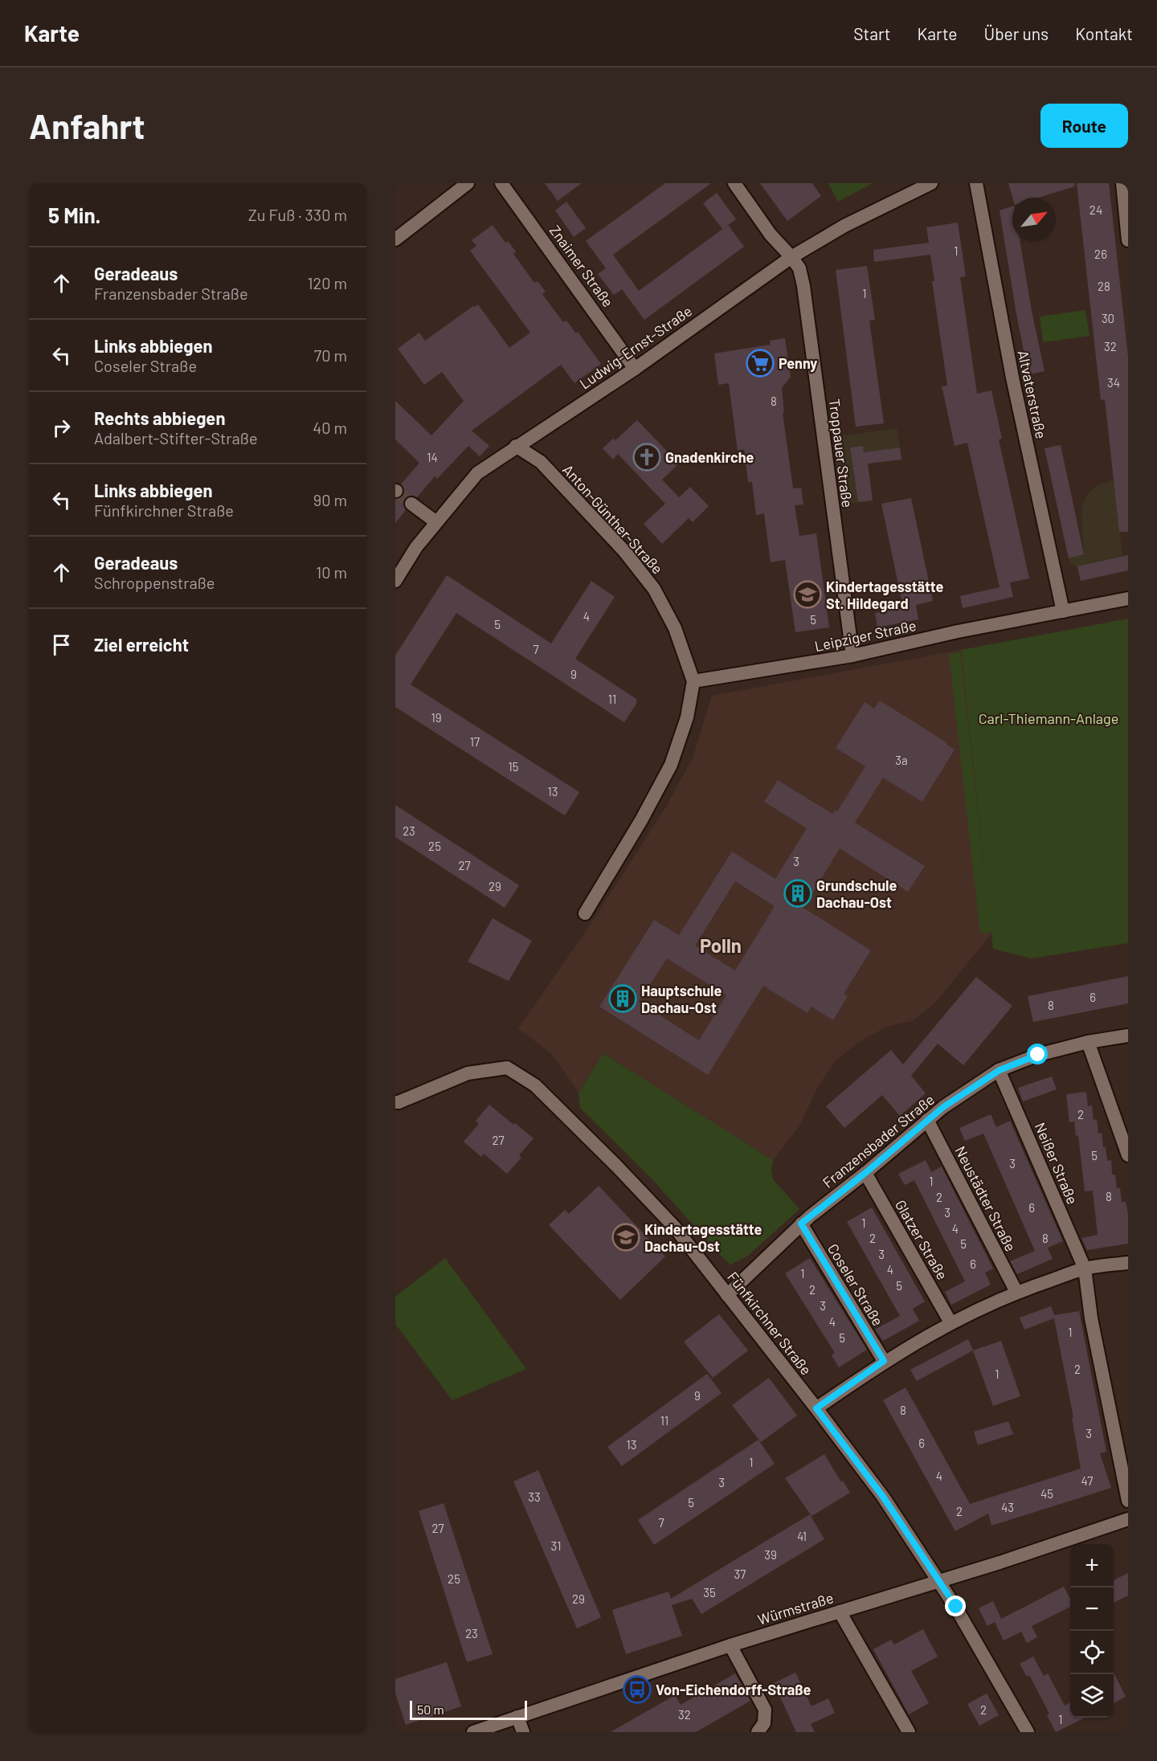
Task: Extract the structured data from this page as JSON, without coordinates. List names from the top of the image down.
{
  "streets": {
    "street": [
      "Znaimer Straße",
      "Ludwig-Ernst-Straße",
      "Altvaterstraße",
      "Troppauer Straße",
      "Anton-Günther-Straße",
      "Leipziger Straße",
      "Franzensbader Straße",
      "Neißer Straße",
      "Neustädter Straße",
      "Glatzer Straße",
      "Coseler Straße",
      "Fünfkirchner Straße",
      "Würmstraße"
    ]
  },
  "crossings": [
    ["Znaimer Straße", "Ludwig-Ernst-Straße"],
    ["Ludwig-Ernst-Straße", "Troppauer Straße"],
    ["Ludwig-Ernst-Straße", "Anton-Günther-Straße"],
    ["Altvaterstraße", "Leipziger Straße"],
    ["Troppauer Straße", "Leipziger Straße"],
    ["Anton-Günther-Straße", "Leipziger Straße"],
    ["Franzensbader Straße", "Neißer Straße"],
    ["Franzensbader Straße", "Neustädter Straße"],
    ["Franzensbader Straße", "Glatzer Straße"],
    ["Franzensbader Straße", "Coseler Straße"],
    ["Franzensbader Straße", "Fünfkirchner Straße"],
    ["Fünfkirchner Straße", "Würmstraße"]
  ],
  "districts": ["Polln"],
  "parks": ["Carl-Thiemann-Anlage"],
  "places": {
    "supermarket": ["Penny"],
    "church": ["Gnadenkirche"],
    "school or university": ["Kindertagesstätte St. Hildegard", "Kindertagesstätte Dachau-Ost"],
    "building": ["Grundschule Dachau-Ost", "Hauptschule Dachau-Ost"],
    "bus stop": ["Von-Eichendorff-Straße"]
  },
  "house_numbers": [
    "24",
    "1",
    "26",
    "28",
    "1",
    "30",
    "32",
    "34",
    "8",
    "14",
    "4",
    "5",
    "5",
    "7",
    "9",
    "11",
    "19",
    "17",
    "3a",
    "15",
    "13",
    "23",
    "25",
    "3",
    "27",
    "29",
    "6",
    "8",
    "2",
    "27",
    "5",
    "3",
    "1",
    "8",
    "2",
    "6",
    "3",
    "1",
    "4",
    "2",
    "8",
    "5",
    "3",
    "6",
    "4",
    "1",
    "5",
    "2",
    "3",
    "4",
    "1",
    "5",
    "2",
    "1",
    "9",
    "8",
    "11",
    "3",
    "6",
    "13",
    "1",
    "4",
    "47",
    "3",
    "45",
    "33",
    "5",
    "43",
    "2",
    "7",
    "27",
    "41",
    "31",
    "39",
    "37",
    "25",
    "35",
    "29",
    "23",
    "2",
    "32",
    "1"
  ],
  "scale_bar": "50 m",
  "north": "top right",
  "page": {
    "header": "Karte",
    "nav": [
      "Start",
      "Karte",
      "Über uns",
      "Kontakt"
    ],
    "buttons": "Route",
    "title": "Anfahrt",
    "heading": ["5 Min.", "Zu Fuß · 330 m"],
    "list": [
      ["Geradeaus", "Franzensbader Straße", "120 m"],
      ["Links abbiegen", "Coseler Straße", "70 m"],
      ["Rechts abbiegen", "Adalbert-Stifter-Straße", "40 m"],
      ["Links abbiegen", "Fünfkirchner Straße", "90 m"],
      ["Geradeaus", "Schroppenstraße", "10 m"],
      "Ziel erreicht"
    ],
    "map_buttons": ["+", "−"],
    "scale": "50 m"
  }
}
